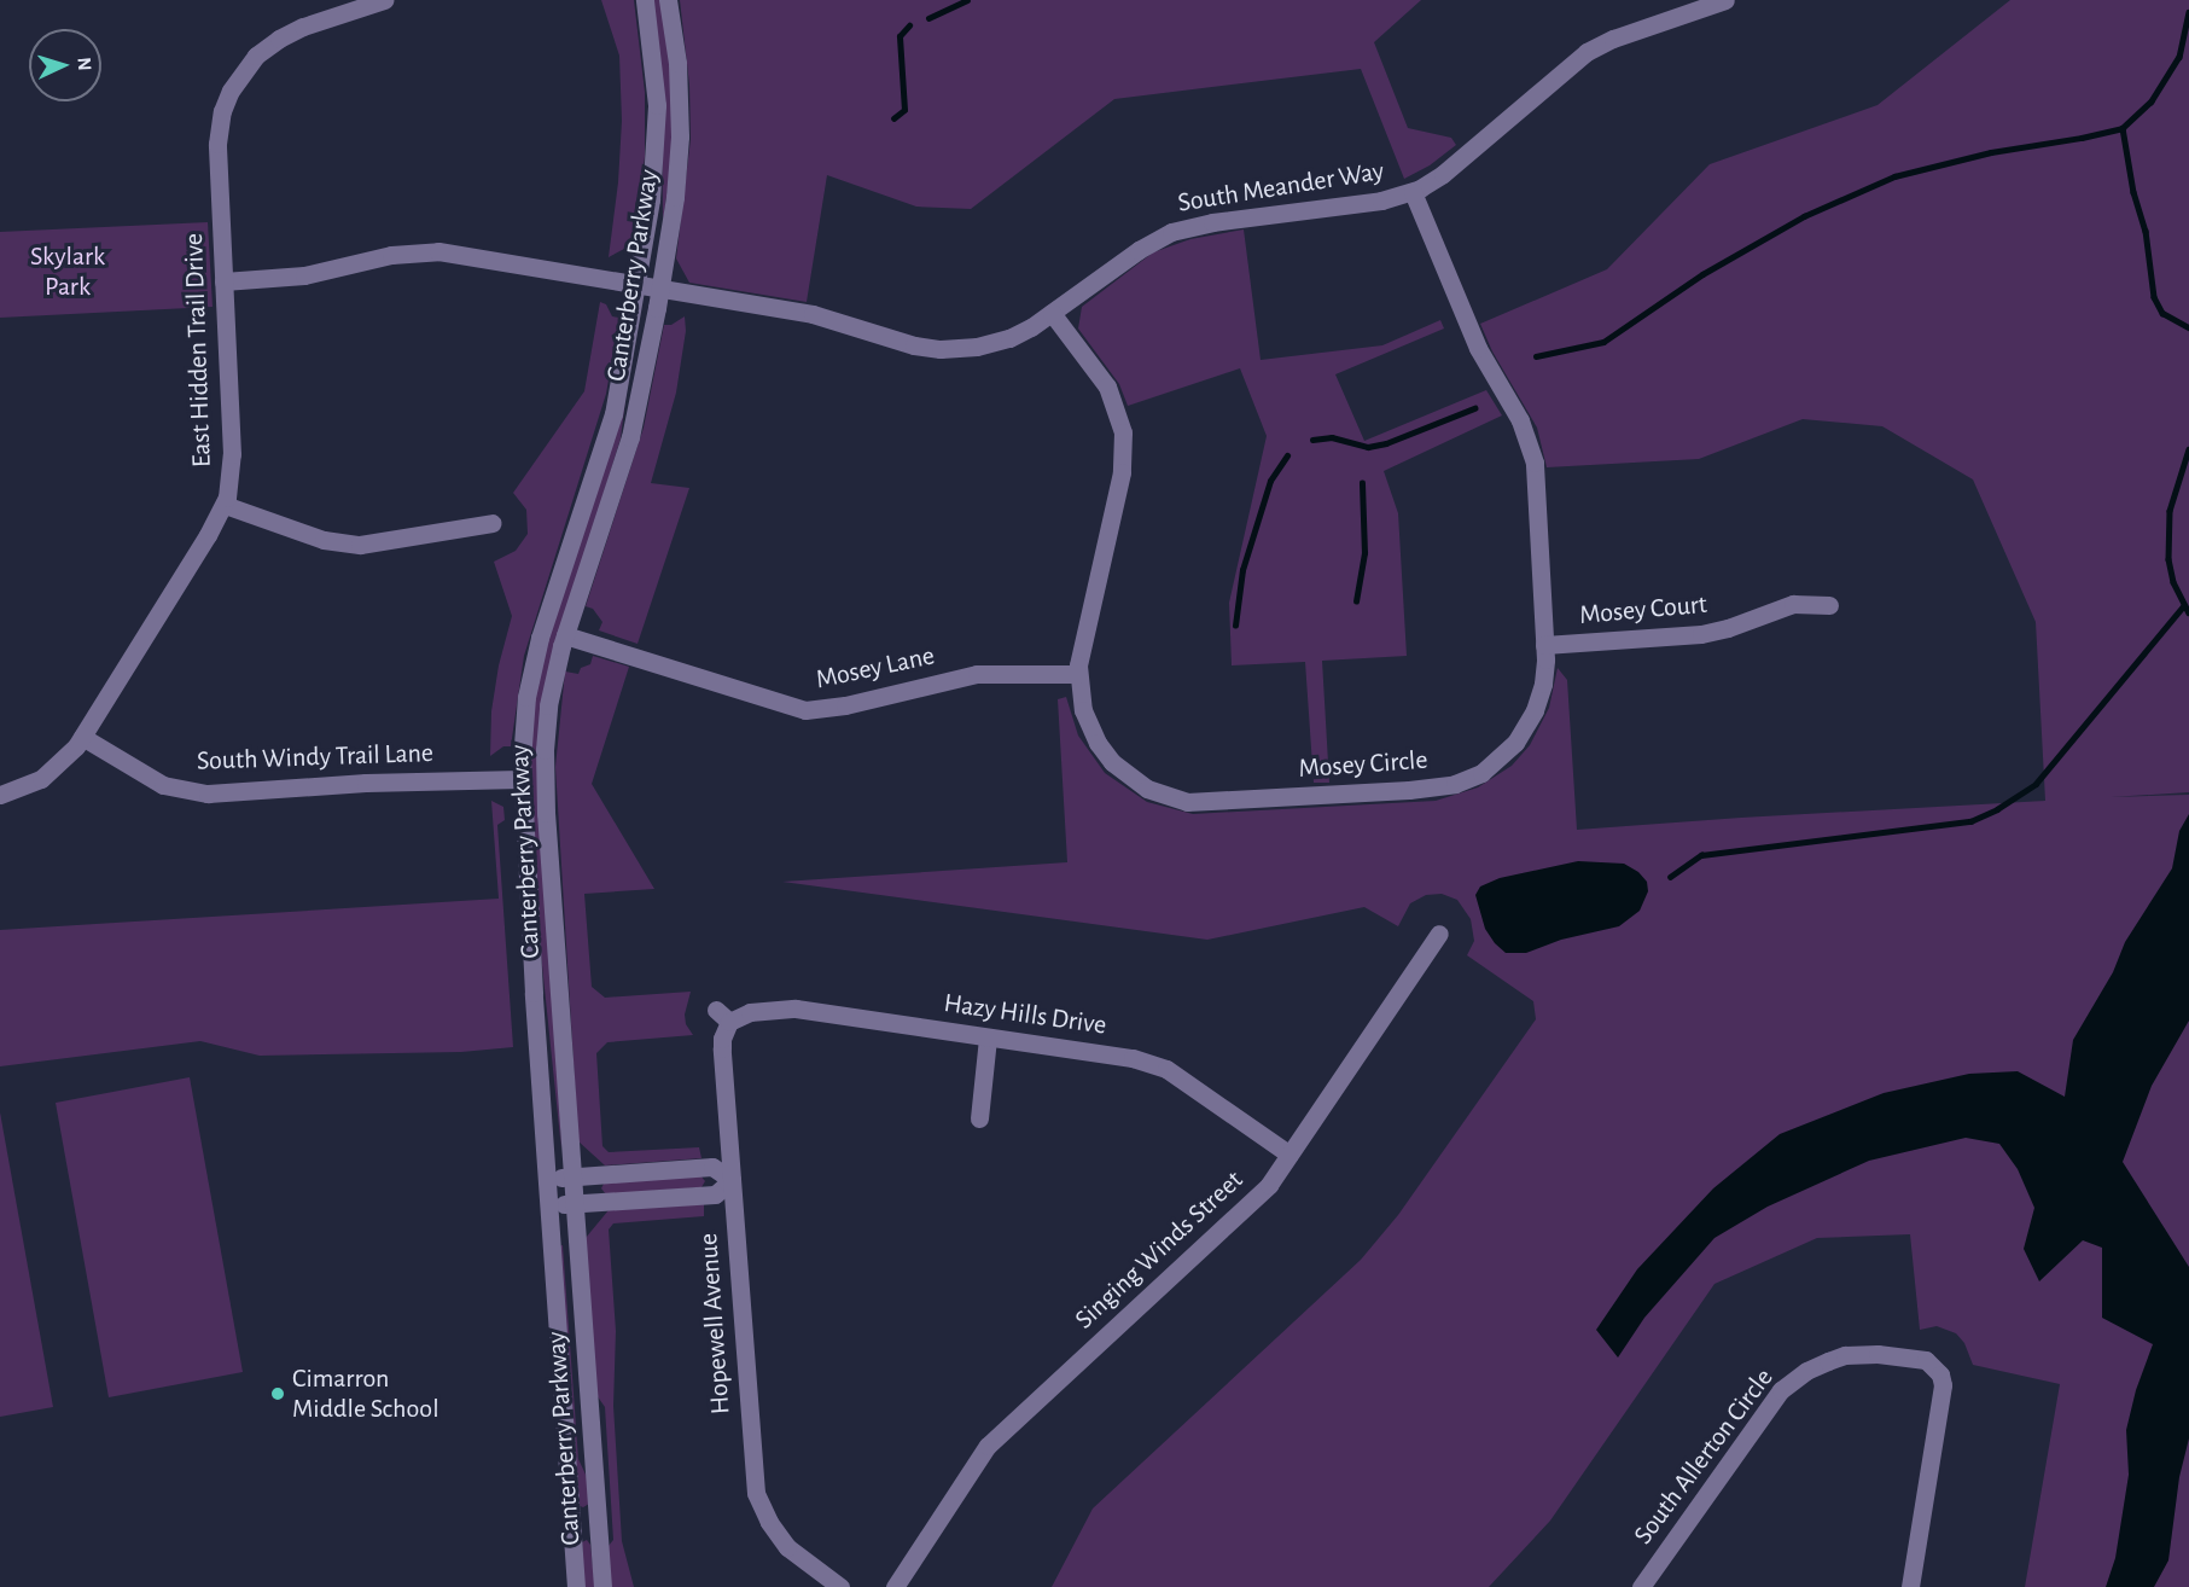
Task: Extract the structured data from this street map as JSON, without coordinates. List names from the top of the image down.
{
  "streets": {
    "street": [
      "South Meander Way",
      "Canterberry Parkway",
      "East Hidden Trail Drive",
      "Mosey Court",
      "Mosey Lane",
      "South Windy Trail Lane",
      "Mosey Circle",
      "Hazy Hills Drive",
      "Singing Winds Street",
      "Hopewell Avenue",
      "South Allerton Circle"
    ]
  },
  "crossings": [
    ["South Meander Way", "Canterberry Parkway"],
    ["South Meander Way", "East Hidden Trail Drive"],
    ["South Meander Way", "Mosey Circle"],
    ["Canterberry Parkway", "Mosey Lane"],
    ["Canterberry Parkway", "South Windy Trail Lane"],
    ["East Hidden Trail Drive", "South Windy Trail Lane"],
    ["Mosey Court", "Mosey Circle"],
    ["Mosey Lane", "Mosey Circle"],
    ["Hazy Hills Drive", "Singing Winds Street"],
    ["Hazy Hills Drive", "Hopewell Avenue"]
  ],
  "parks": ["Skylark Park"],
  "places": ["Cimarron Middle School"],
  "north": "right"
}
